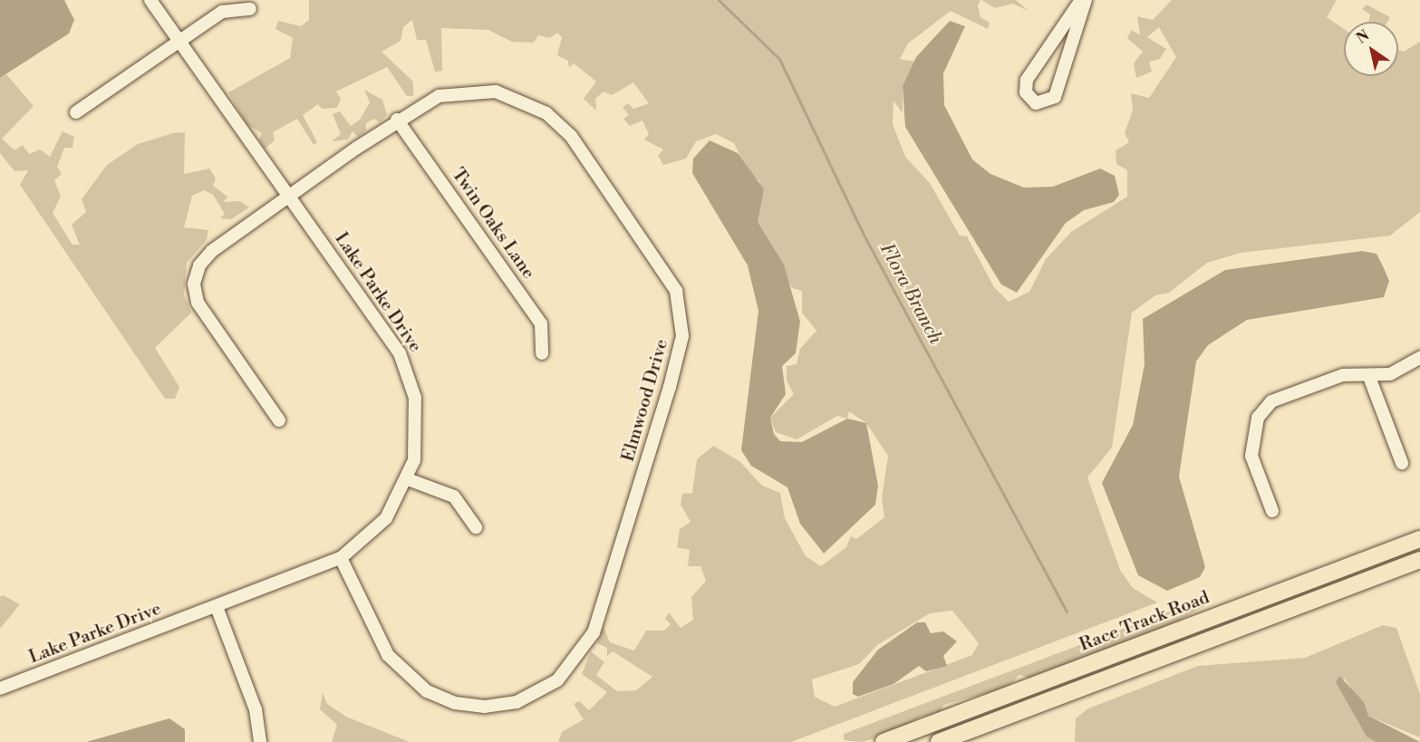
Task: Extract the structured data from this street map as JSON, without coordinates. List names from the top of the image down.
{
  "streets": {
    "main road": ["Race Track Road"],
    "street": ["Twin Oaks Lane", "Lake Parke Drive", "Elmwood Drive"]
  },
  "crossings": [
    ["Twin Oaks Lane", "Elmwood Drive"],
    ["Lake Parke Drive", "Elmwood Drive"]
  ],
  "water": ["Flora Branch"],
  "north": "top left"
}
